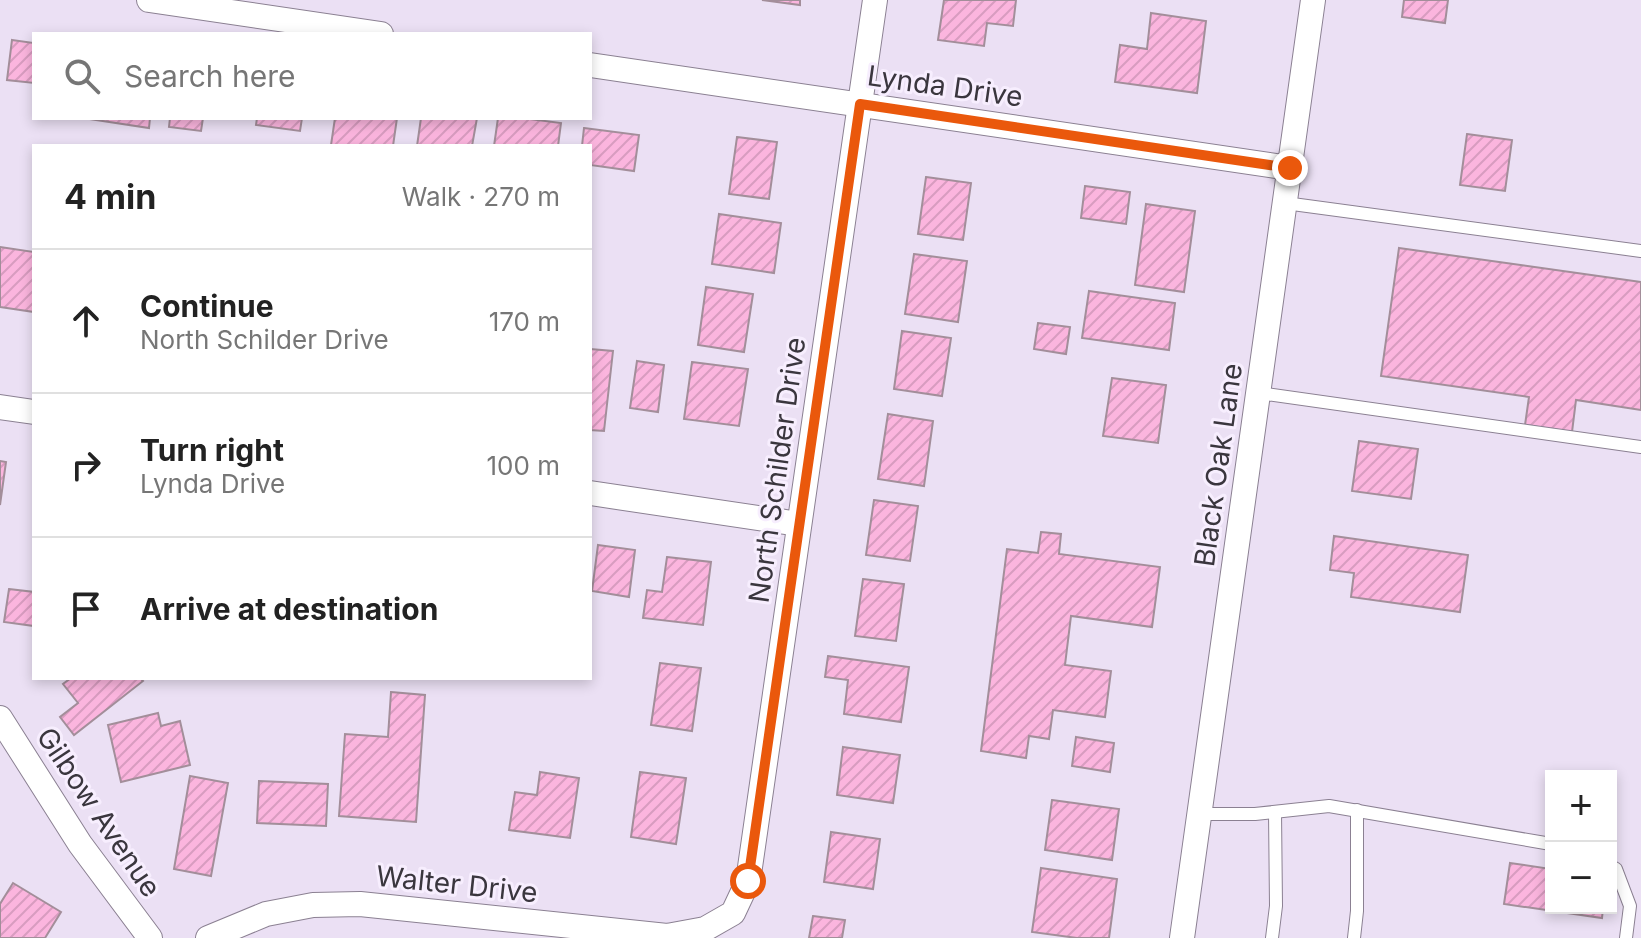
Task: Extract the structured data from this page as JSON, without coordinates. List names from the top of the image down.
{
  "streets": {
    "street": [
      "Lynda Drive",
      "Black Oak Lane",
      "North Schilder Drive",
      "Gilbow Avenue",
      "Walter Drive"
    ]
  },
  "crossings": [
    ["Lynda Drive", "Black Oak Lane"],
    ["Lynda Drive", "North Schilder Drive"],
    ["North Schilder Drive", "Walter Drive"]
  ],
  "page": {
    "search": "Search here",
    "heading": ["4 min", "Walk · 270 m"],
    "list": [
      ["Continue", "North Schilder Drive", "170 m"],
      ["Turn right", "Lynda Drive", "100 m"],
      "Arrive at destination"
    ],
    "map_buttons": ["+", "−"]
  }
}
